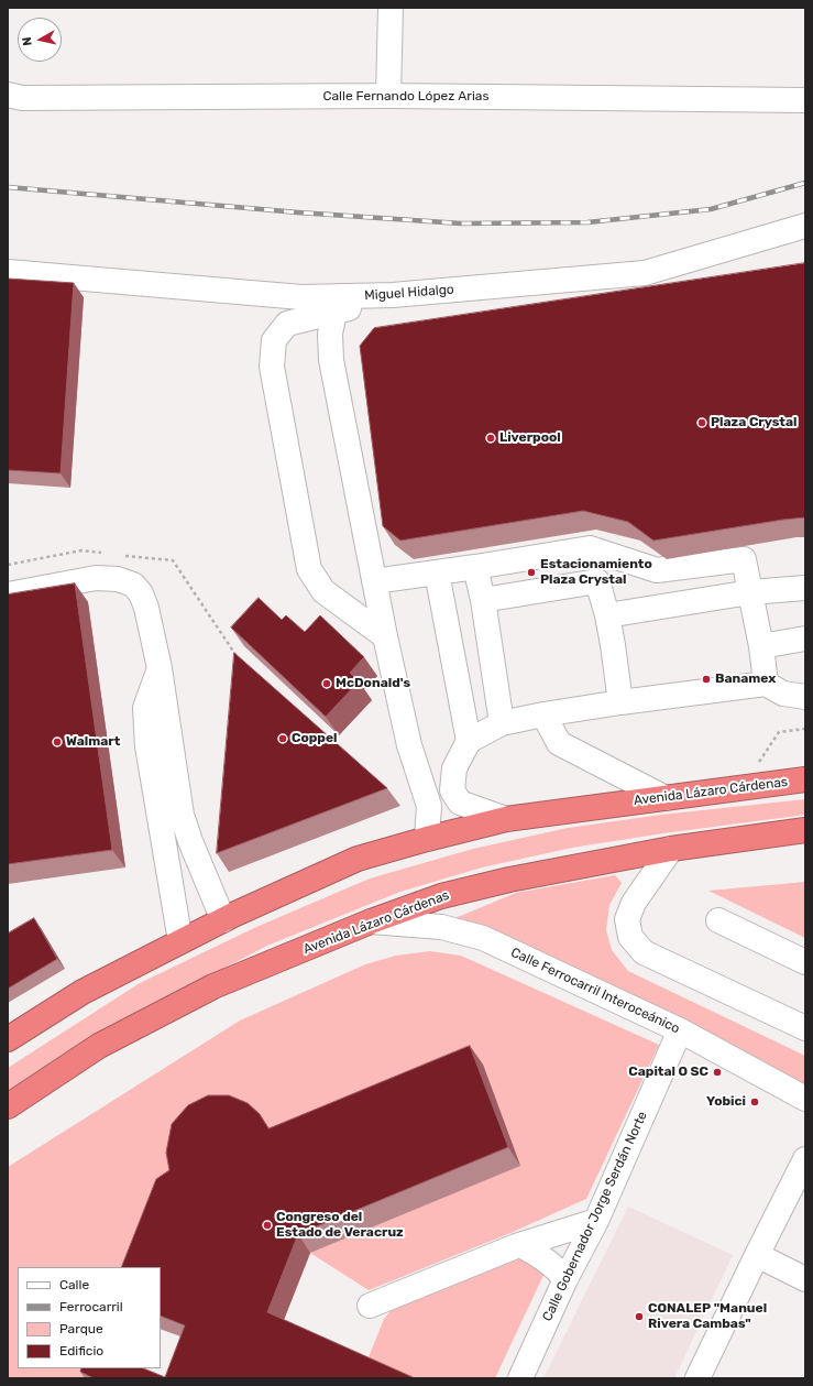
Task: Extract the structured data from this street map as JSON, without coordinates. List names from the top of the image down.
{
  "streets": {
    "highway": ["Avenida Lázaro Cárdenas"],
    "street": [
      "Calle Fernando López Arias",
      "Miguel Hidalgo",
      "Calle Ferrocarril Interoceánico",
      "Calle Gobernador Jorge Serdán Norte"
    ]
  },
  "crossings": [
    ["Avenida Lázaro Cárdenas", "Calle Ferrocarril Interoceánico"],
    ["Calle Ferrocarril Interoceánico", "Calle Gobernador Jorge Serdán Norte"]
  ],
  "places": [
    "Plaza Crystal",
    "Liverpool",
    "Estacionamiento Plaza Crystal",
    "Banamex",
    "McDonald's",
    "Coppel",
    "Walmart",
    "Capital O SC",
    "Yobici",
    "Congreso del Estado de Veracruz",
    "CONALEP \"Manuel Rivera Cambas\""
  ],
  "legend": [
    "Calle",
    "Ferrocarril",
    "Parque",
    "Edificio"
  ],
  "north": "left"
}
